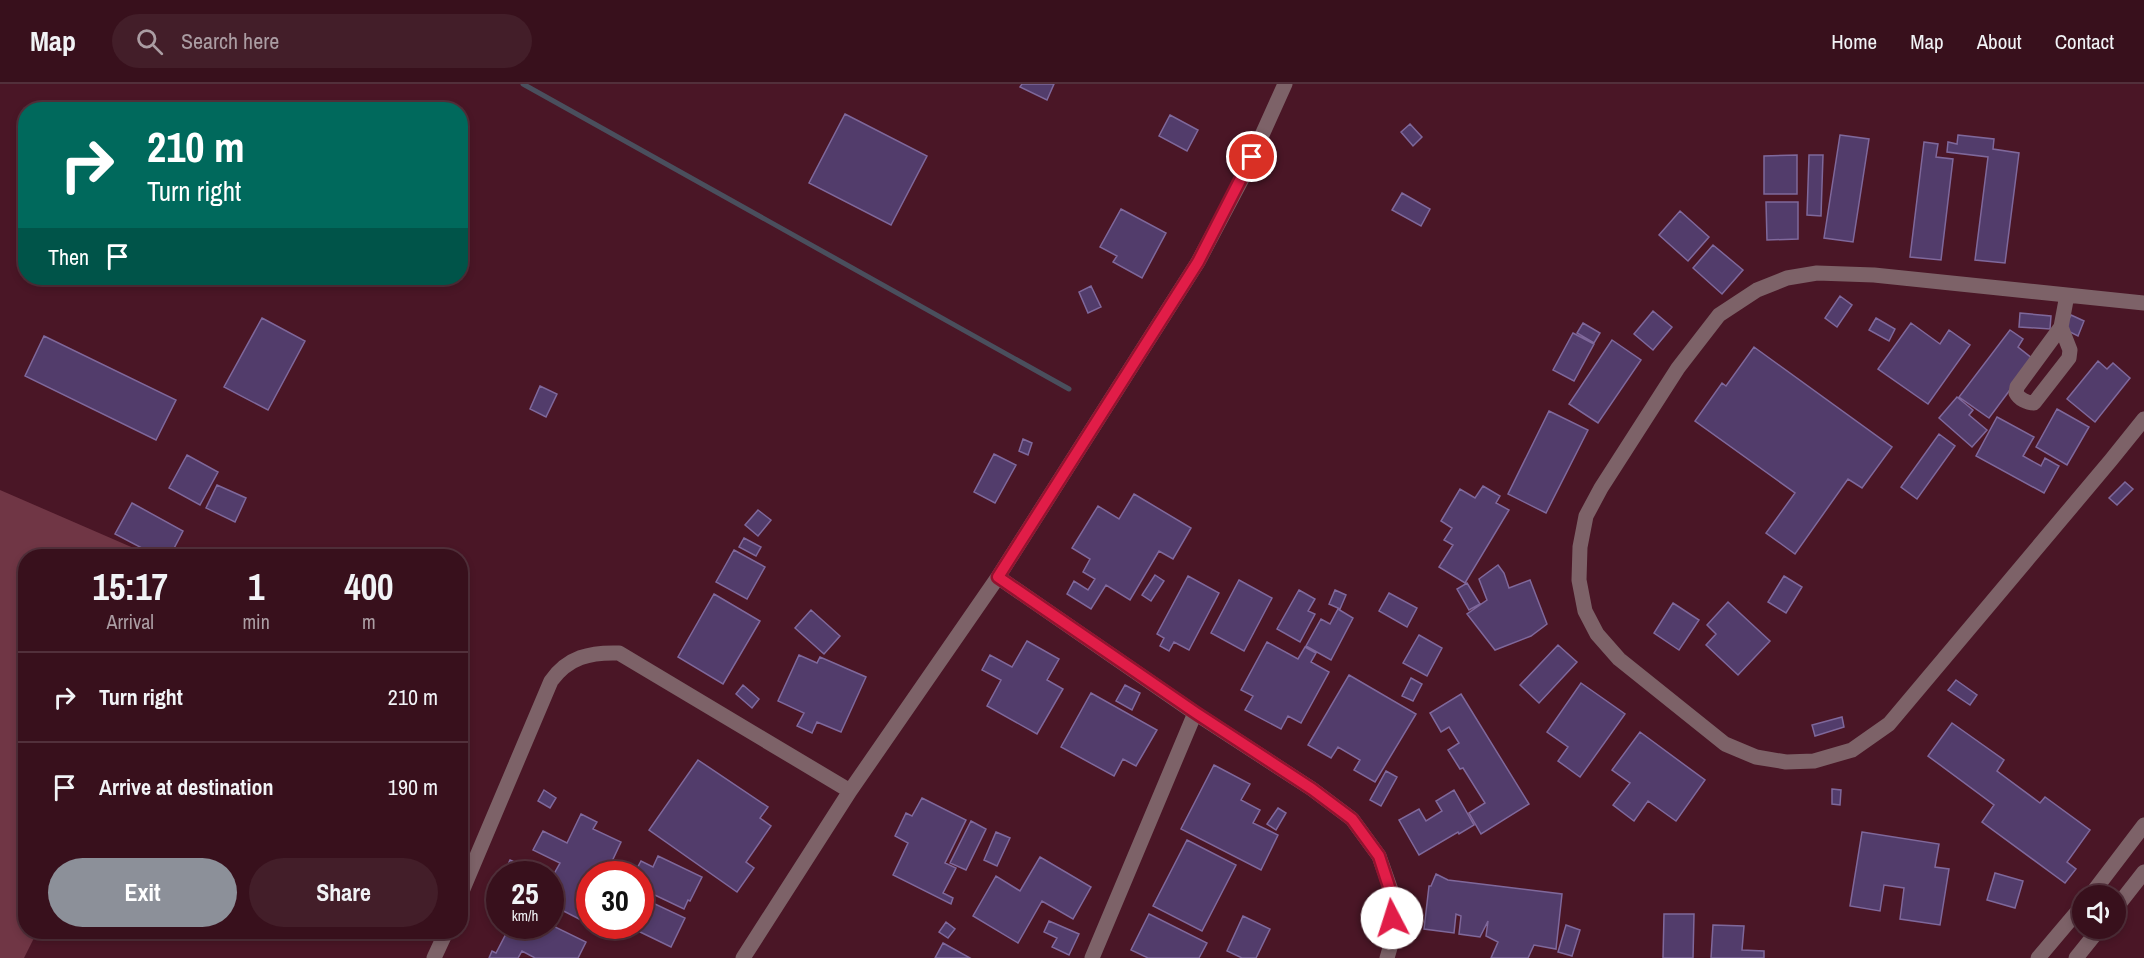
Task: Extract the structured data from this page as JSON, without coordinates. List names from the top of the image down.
{
  "page": {
    "header": "Map",
    "search": "Search here",
    "nav": [
      "Home",
      "Map",
      "About",
      "Contact"
    ],
    "turn": ["210 m", "Turn right"],
    "then": "Then",
    "eta": [
      "15:17",
      "Arrival",
      "1",
      "min",
      "400",
      "m"
    ],
    "list": [
      {
        "name": "Turn right",
        "value": "210 m"
      },
      {
        "name": "Arrive at destination",
        "value": "190 m"
      }
    ],
    "buttons": ["Exit", "Share"],
    "speed": "25 km/h",
    "limit": "30"
  }
}
